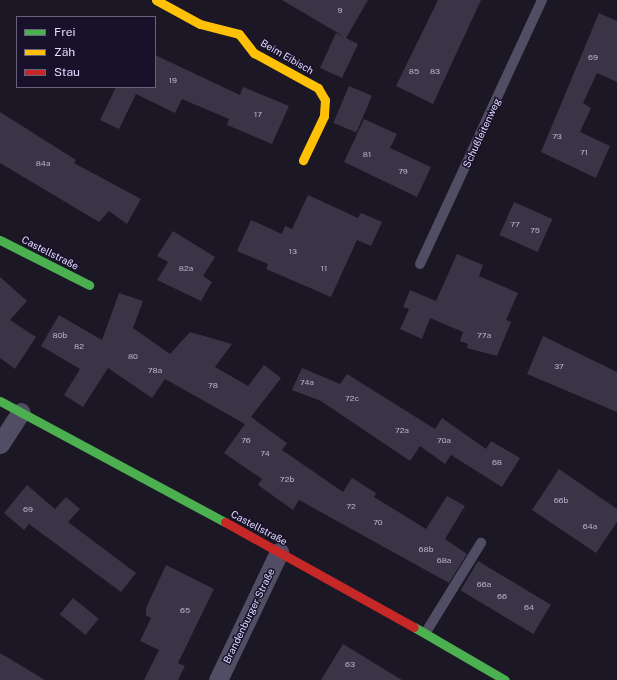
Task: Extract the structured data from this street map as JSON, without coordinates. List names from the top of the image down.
{
  "streets": {
    "street": ["Beim Eibisch", "Castellstraße", "Brandenburger Straße"],
    "lane": ["Schußleitenweg"]
  },
  "crossings": [
    ["Castellstraße", "Brandenburger Straße"]
  ],
  "house_numbers": [
    "9",
    "69",
    "85",
    "83",
    "19",
    "17",
    "73",
    "71",
    "81",
    "84a",
    "79",
    "77",
    "75",
    "13",
    "82a",
    "11",
    "80b",
    "77a",
    "82",
    "80",
    "37",
    "78a",
    "74a",
    "78",
    "72c",
    "72a",
    "76",
    "70a",
    "74",
    "68",
    "72b",
    "66b",
    "72",
    "69",
    "70",
    "64a",
    "68b",
    "68a",
    "66a",
    "66",
    "64",
    "65",
    "63"
  ],
  "legend": ["Frei", "Zäh", "Stau"]
}
